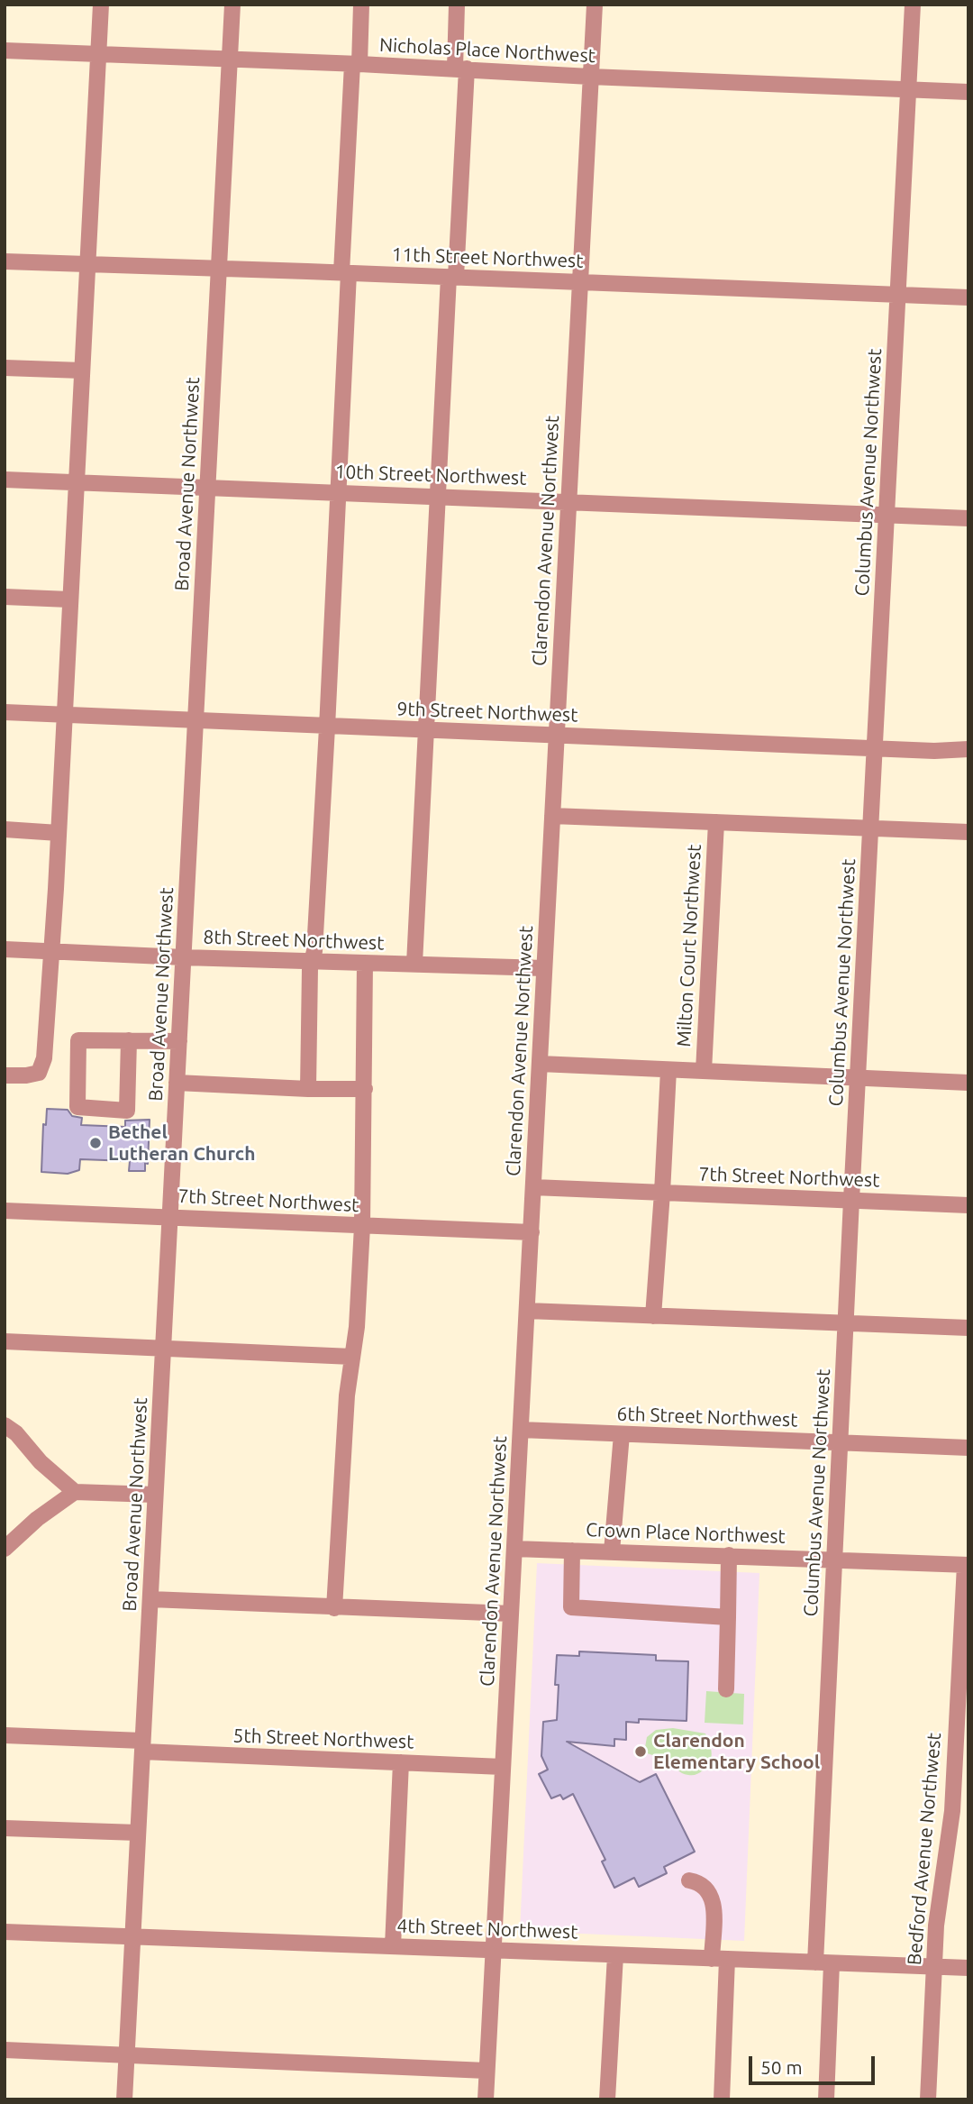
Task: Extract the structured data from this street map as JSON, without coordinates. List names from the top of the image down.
{
  "streets": {
    "street": [
      "Nicholas Place Northwest",
      "11th Street Northwest",
      "Columbus Avenue Northwest",
      "10th Street Northwest",
      "Broad Avenue Northwest",
      "Clarendon Avenue Northwest",
      "9th Street Northwest",
      "8th Street Northwest",
      "Milton Court Northwest",
      "7th Street Northwest",
      "6th Street Northwest",
      "Crown Place Northwest",
      "5th Street Northwest",
      "Bedford Avenue Northwest",
      "4th Street Northwest"
    ]
  },
  "crossings": [
    ["Nicholas Place Northwest", "Columbus Avenue Northwest"],
    ["Nicholas Place Northwest", "Broad Avenue Northwest"],
    ["Nicholas Place Northwest", "Clarendon Avenue Northwest"],
    ["11th Street Northwest", "Columbus Avenue Northwest"],
    ["11th Street Northwest", "Broad Avenue Northwest"],
    ["11th Street Northwest", "Clarendon Avenue Northwest"],
    ["Columbus Avenue Northwest", "10th Street Northwest"],
    ["Columbus Avenue Northwest", "9th Street Northwest"],
    ["Columbus Avenue Northwest", "7th Street Northwest"],
    ["Columbus Avenue Northwest", "6th Street Northwest"],
    ["Columbus Avenue Northwest", "Crown Place Northwest"],
    ["Columbus Avenue Northwest", "4th Street Northwest"],
    ["10th Street Northwest", "Broad Avenue Northwest"],
    ["10th Street Northwest", "Clarendon Avenue Northwest"],
    ["Broad Avenue Northwest", "9th Street Northwest"],
    ["Broad Avenue Northwest", "8th Street Northwest"],
    ["Broad Avenue Northwest", "7th Street Northwest"],
    ["Broad Avenue Northwest", "5th Street Northwest"],
    ["Broad Avenue Northwest", "4th Street Northwest"],
    ["Clarendon Avenue Northwest", "9th Street Northwest"],
    ["Clarendon Avenue Northwest", "8th Street Northwest"],
    ["Clarendon Avenue Northwest", "7th Street Northwest"],
    ["Clarendon Avenue Northwest", "6th Street Northwest"],
    ["Clarendon Avenue Northwest", "Crown Place Northwest"],
    ["Clarendon Avenue Northwest", "5th Street Northwest"],
    ["Clarendon Avenue Northwest", "4th Street Northwest"],
    ["Milton Court Northwest", "7th Street Northwest"],
    ["Crown Place Northwest", "Bedford Avenue Northwest"],
    ["Bedford Avenue Northwest", "4th Street Northwest"]
  ],
  "places": ["Bethel Lutheran Church", "Clarendon Elementary School"],
  "scale_bar": "50 m"
}
